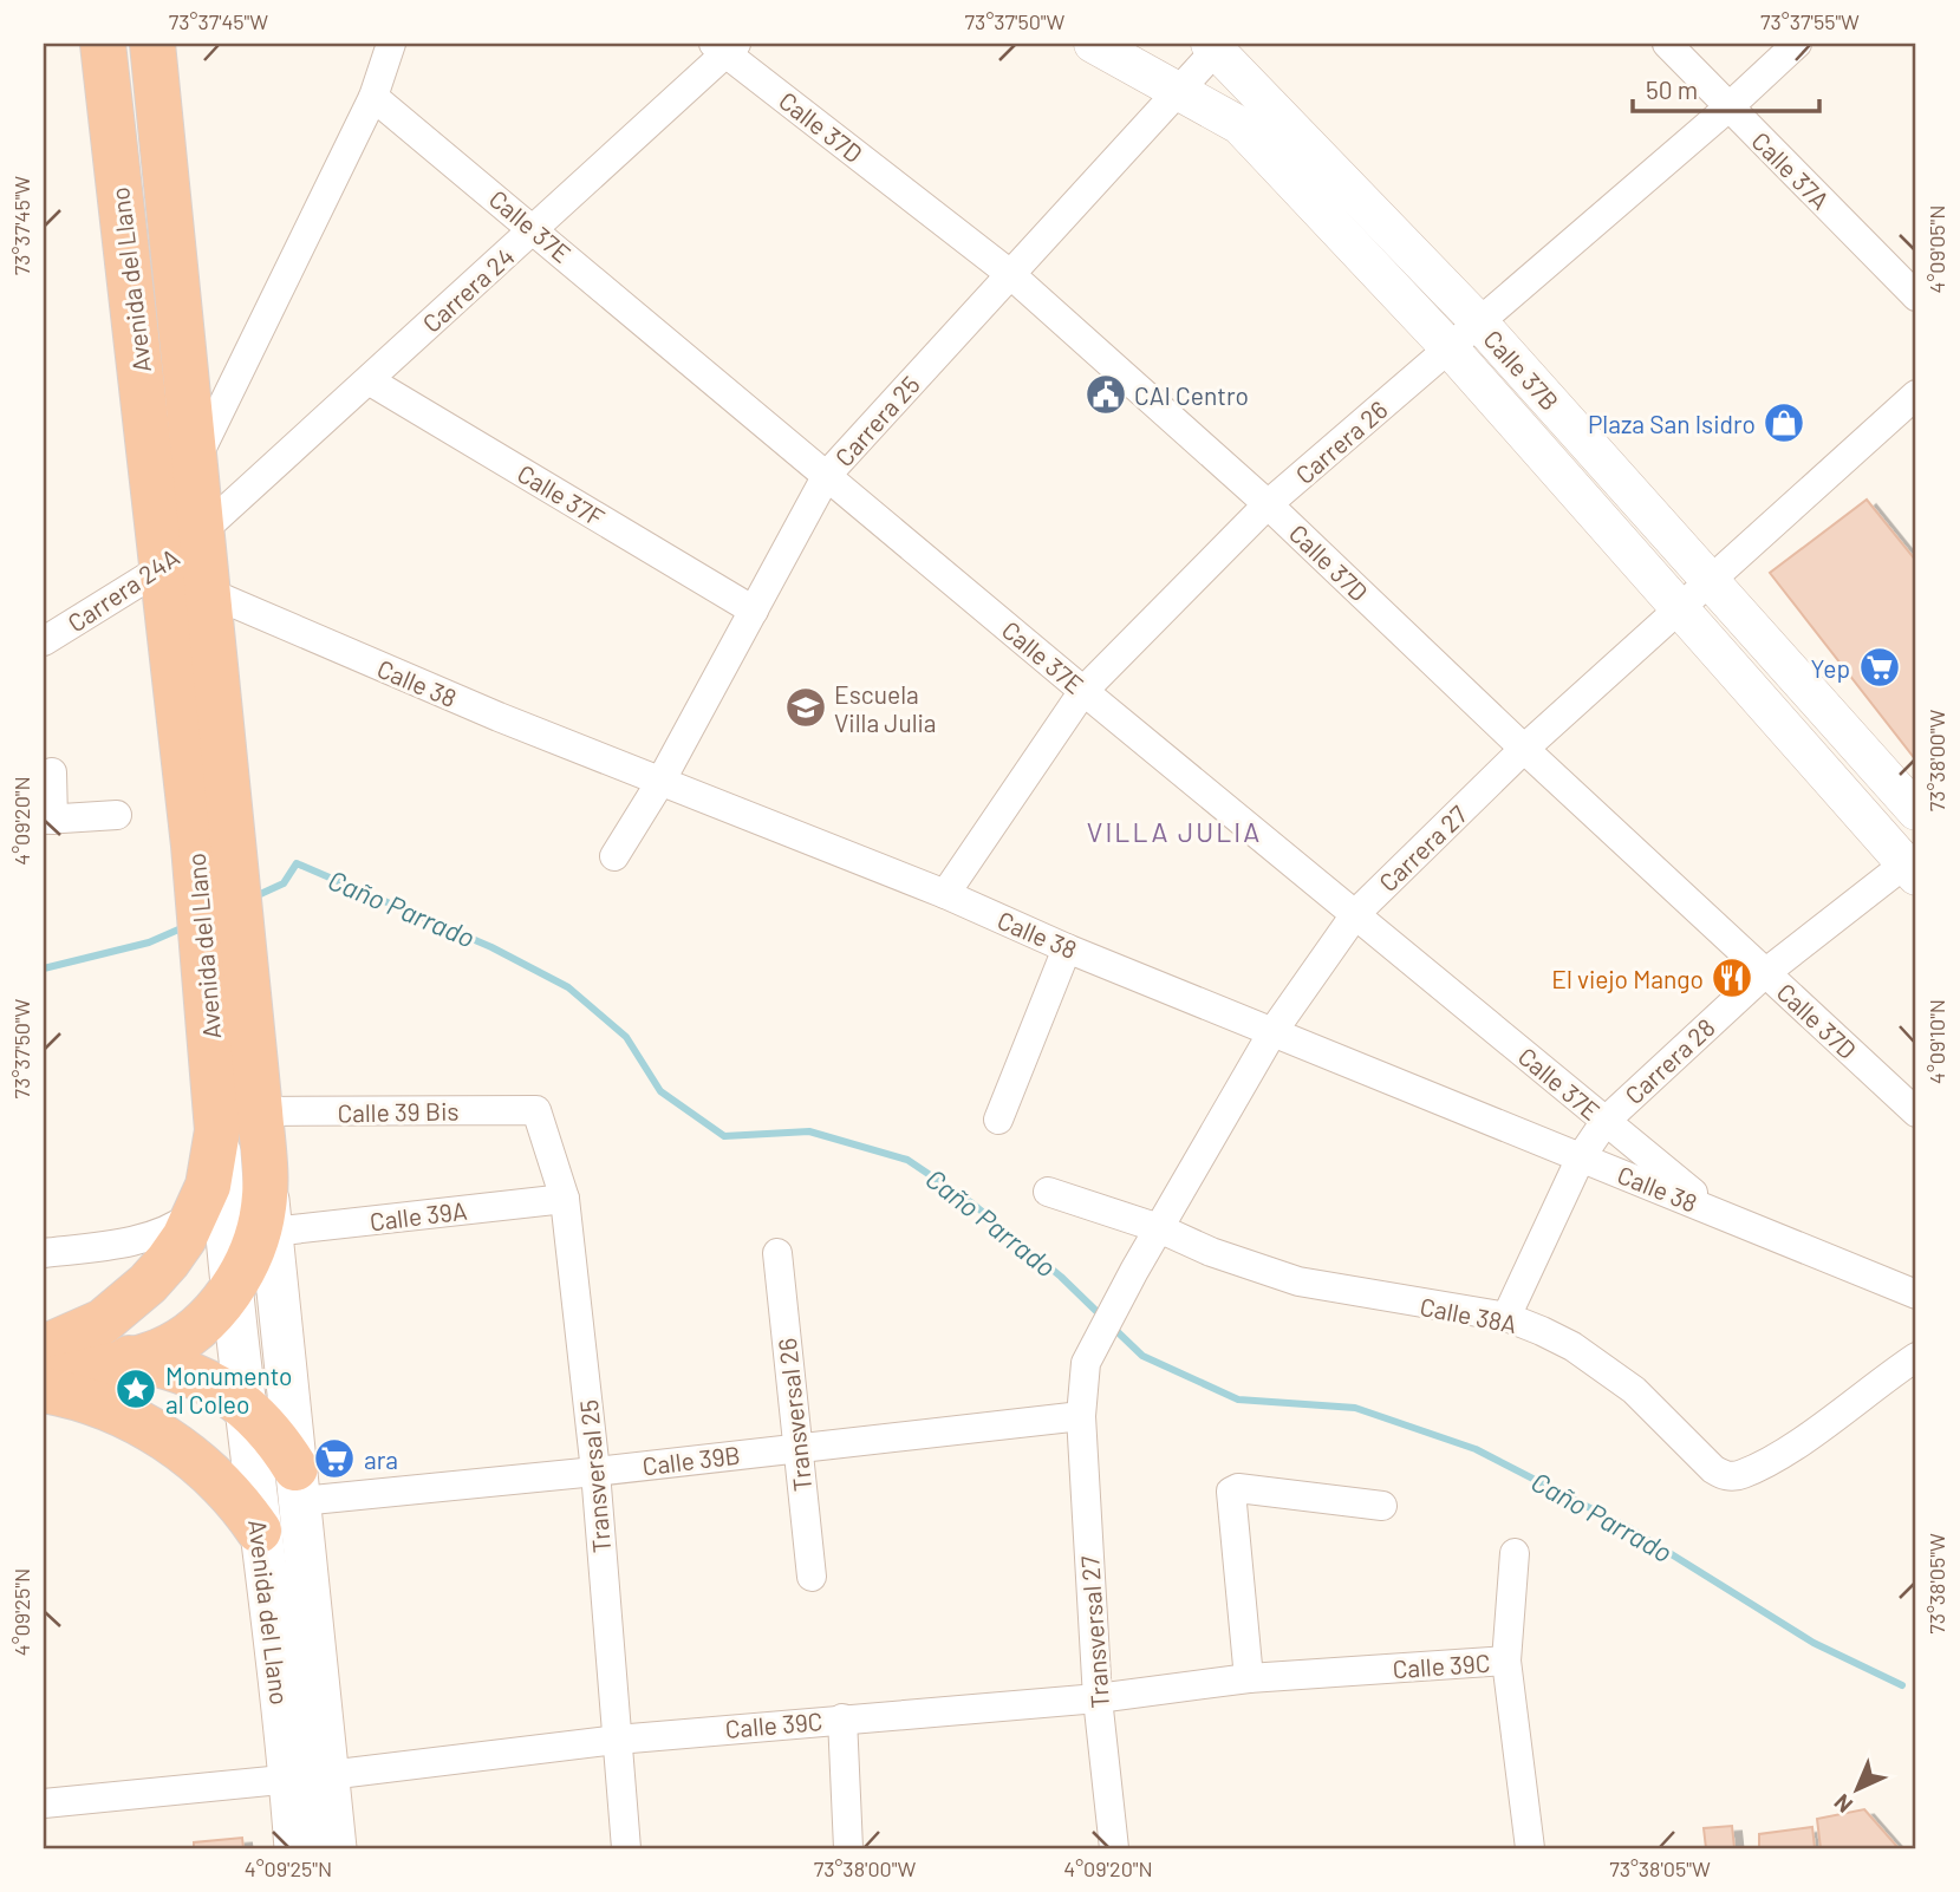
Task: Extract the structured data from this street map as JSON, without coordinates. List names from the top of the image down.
{
  "streets": {
    "highway": ["Avenida del Llano"],
    "street": [
      "Calle 37D",
      "Calle 37A",
      "Calle 37E",
      "Carrera 24",
      "Calle 37B",
      "Carrera 25",
      "Carrera 26",
      "Calle 37F",
      "Carrera 24A",
      "Calle 38",
      "Carrera 27",
      "Carrera 28",
      "Calle 39 Bis",
      "Calle 39A",
      "Calle 38A",
      "Transversal 26",
      "Calle 39B",
      "Transversal 25",
      "Transversal 27",
      "Calle 39C"
    ]
  },
  "crossings": [
    ["Calle 37D", "Carrera 24"],
    ["Calle 37D", "Carrera 25"],
    ["Calle 37D", "Carrera 26"],
    ["Calle 37D", "Carrera 27"],
    ["Calle 37D", "Carrera 28"],
    ["Calle 37A", "Carrera 26"],
    ["Calle 37E", "Carrera 24"],
    ["Calle 37E", "Carrera 25"],
    ["Calle 37E", "Carrera 26"],
    ["Calle 37E", "Calle 38"],
    ["Calle 37E", "Carrera 27"],
    ["Calle 37E", "Carrera 28"],
    ["Avenida del Llano", "Carrera 24"],
    ["Avenida del Llano", "Carrera 24A"],
    ["Avenida del Llano", "Calle 38"],
    ["Avenida del Llano", "Calle 39 Bis"],
    ["Avenida del Llano", "Calle 39A"],
    ["Avenida del Llano", "Calle 39B"],
    ["Avenida del Llano", "Calle 39C"],
    ["Carrera 24", "Calle 37F"],
    ["Carrera 24", "Carrera 24A"],
    ["Calle 37B", "Carrera 25"],
    ["Calle 37B", "Carrera 26"],
    ["Calle 37B", "Carrera 27"],
    ["Calle 37B", "Carrera 28"],
    ["Carrera 25", "Calle 37F"],
    ["Carrera 25", "Calle 38"],
    ["Carrera 26", "Calle 38"],
    ["Carrera 24A", "Calle 38"],
    ["Calle 38", "Carrera 27"],
    ["Calle 38", "Carrera 28"],
    ["Carrera 27", "Calle 38A"],
    ["Carrera 27", "Calle 39B"],
    ["Carrera 27", "Transversal 27"],
    ["Carrera 28", "Calle 38A"],
    ["Calle 39 Bis", "Transversal 25"],
    ["Calle 39A", "Transversal 25"],
    ["Transversal 26", "Calle 39B"],
    ["Calle 39B", "Transversal 25"],
    ["Calle 39B", "Transversal 27"],
    ["Transversal 25", "Calle 39C"],
    ["Transversal 27", "Calle 39C"]
  ],
  "districts": ["VILLA JULIA"],
  "water": ["Caño Parrado"],
  "places": {
    "public building": ["CAI Centro"],
    "shop": ["Plaza San Isidro"],
    "supermarket": ["Yep", "ara"],
    "school or university": ["Escuela Villa Julia"],
    "restaurant": ["El viejo Mango"],
    "place": ["Monumento al Coleo"]
  },
  "scale_bar": "50 m",
  "north": "bottom left",
  "coordinates": [
    "73°37'45\"W",
    "73°37'50\"W",
    "73°37'55\"W",
    "4°09'05\"N",
    "73°38'00\"W",
    "4°09'20\"N",
    "4°09'10\"N",
    "73°38'05\"W",
    "4°09'25\"N"
  ]
}
